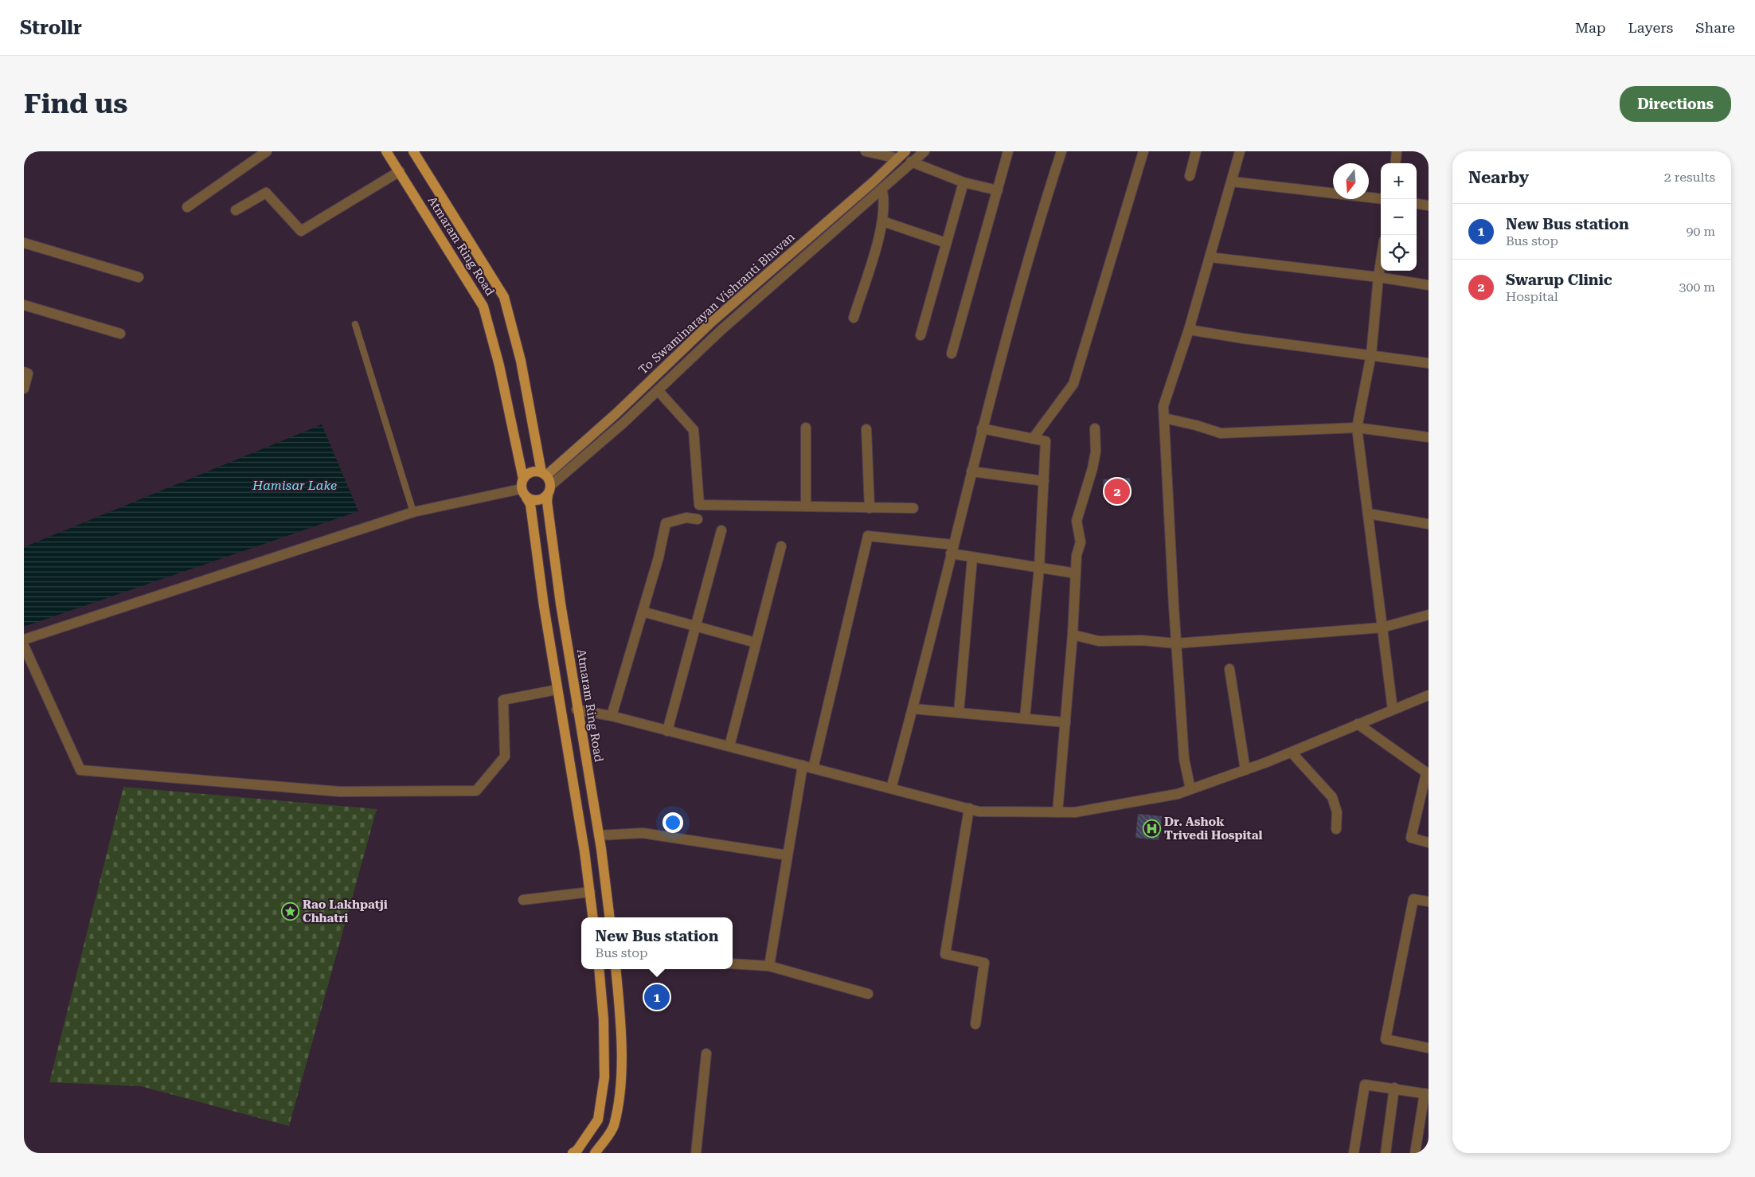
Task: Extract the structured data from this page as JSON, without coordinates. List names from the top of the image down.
{
  "streets": {
    "main road": ["Atmaram Ring Road", "To Swaminarayan Vishranti Bhuvan"]
  },
  "crossings": [
    ["Atmaram Ring Road", "To Swaminarayan Vishranti Bhuvan"]
  ],
  "water": ["Hamisar Lake"],
  "places": {
    "hospital": ["Dr. Ashok Trivedi Hospital"],
    "place": ["Rao Lakhpatji Chhatri"]
  },
  "north": "bottom",
  "page": {
    "header": "Strollr",
    "nav": ["Map", "Layers", "Share"],
    "buttons": "Directions",
    "title": "Find us",
    "heading": ["Nearby", "2 results"],
    "map_buttons": ["+", "−"],
    "list": [
      {
        "mark": "1",
        "name": "New Bus station",
        "note": "Bus stop",
        "value": "90 m"
      },
      {
        "mark": "2",
        "name": "Swarup Clinic",
        "note": "Hospital",
        "value": "300 m"
      }
    ],
    "pins": ["2", "1"],
    "popup": ["New Bus station", "Bus stop"]
  }
}
